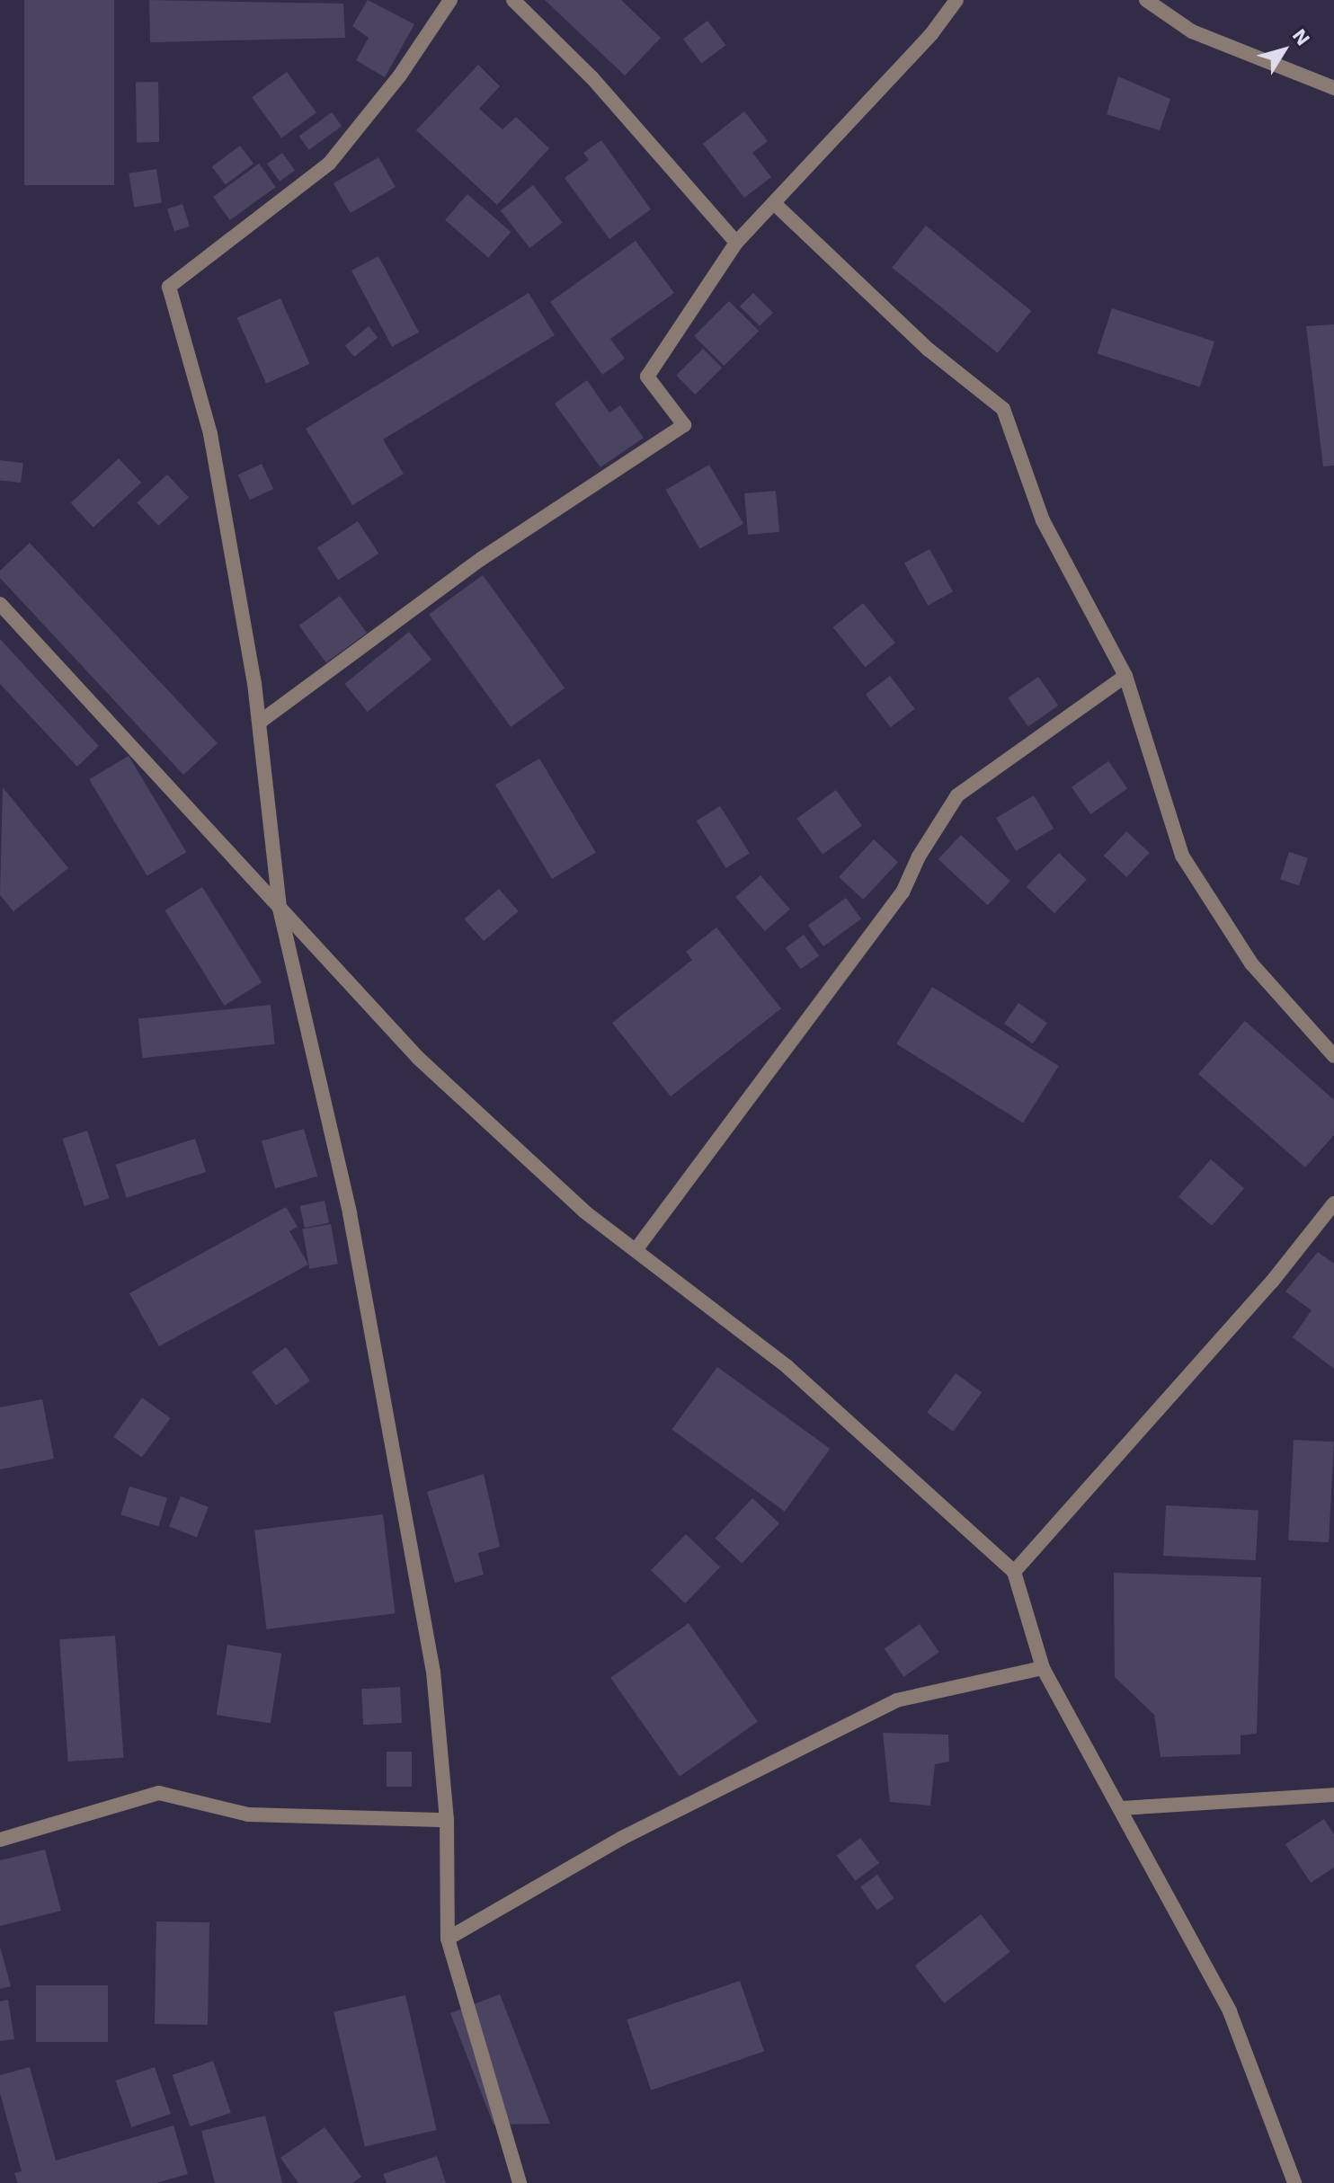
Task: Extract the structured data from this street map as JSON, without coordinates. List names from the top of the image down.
{
  "north": "top right"
}
